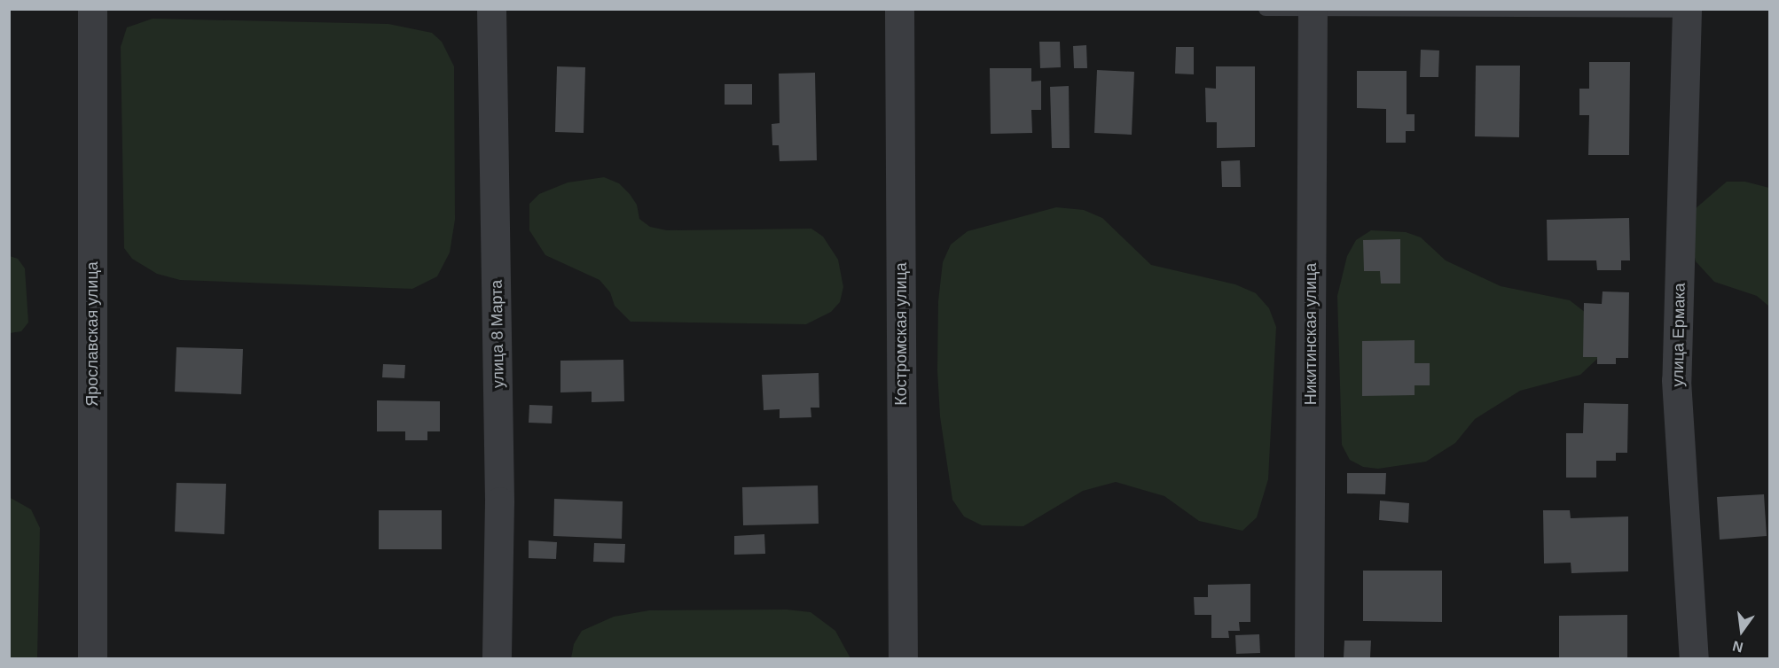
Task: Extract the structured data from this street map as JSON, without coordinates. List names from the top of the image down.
{
  "streets": {
    "street": [
      "Ярославская улица",
      "улица 8 Марта",
      "Костромская улица",
      "Никитинская улица",
      "улица Ермака"
    ]
  },
  "north": "bottom"
}
